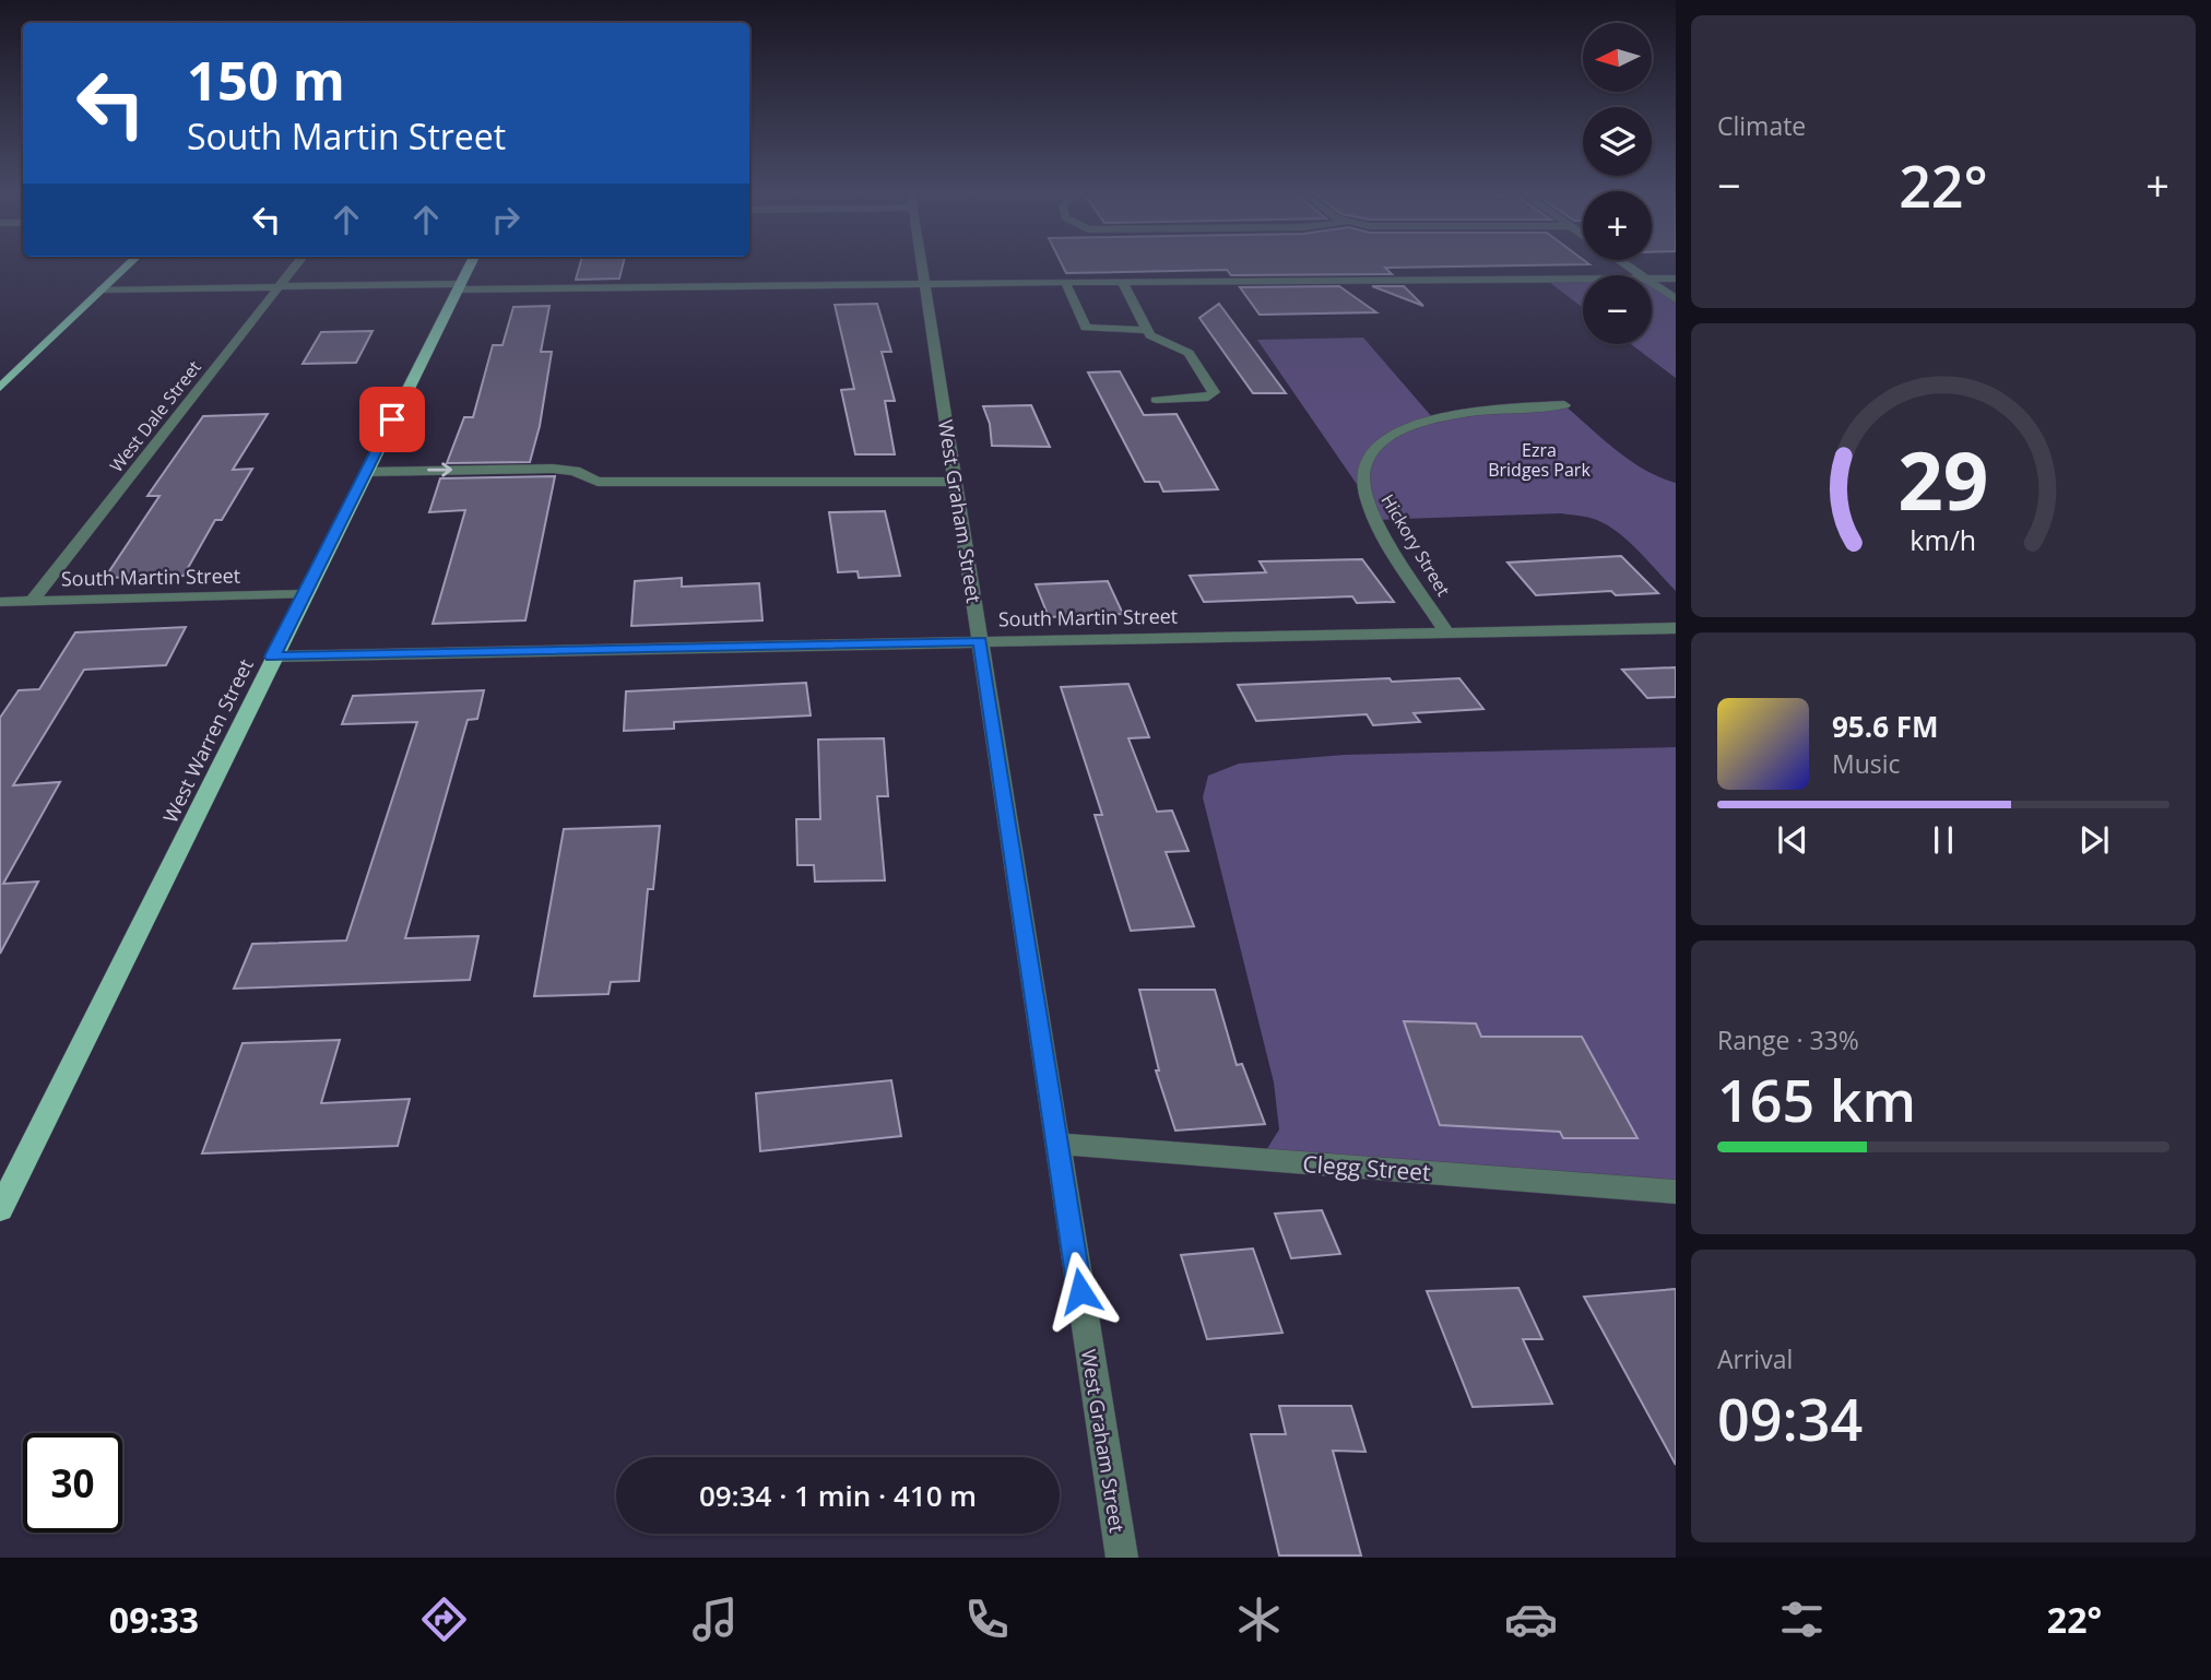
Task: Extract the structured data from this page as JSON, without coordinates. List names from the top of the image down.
{
  "streets": {
    "main road": ["West Warren Street"],
    "street": [
      "West Dale Street",
      "West Graham Street",
      "Hickory Street",
      "South Martin Street",
      "Clegg Street"
    ]
  },
  "crossings": [
    ["West Dale Street", "South Martin Street"],
    ["West Graham Street", "South Martin Street"],
    ["West Graham Street", "Clegg Street"],
    ["Hickory Street", "South Martin Street"],
    ["South Martin Street", "West Warren Street"]
  ],
  "parks": ["Ezra Bridges Park"],
  "north": "left",
  "page": {
    "tile": [
      "Climate",
      ["Range · 33%", "165 km"],
      ["Arrival", "09:34"]
    ],
    "map_buttons": ["+", "−"],
    "turn": ["150 m", "South Martin Street"],
    "heat": ["−", "22°", "+"],
    "song": ["95.6 FM", "Music"],
    "limit": "30",
    "trip": "09:34 · 1 min · 410 m",
    "tabs": ["09:33", "22°"],
    "gauge": ["29", "km/h"]
  }
}
